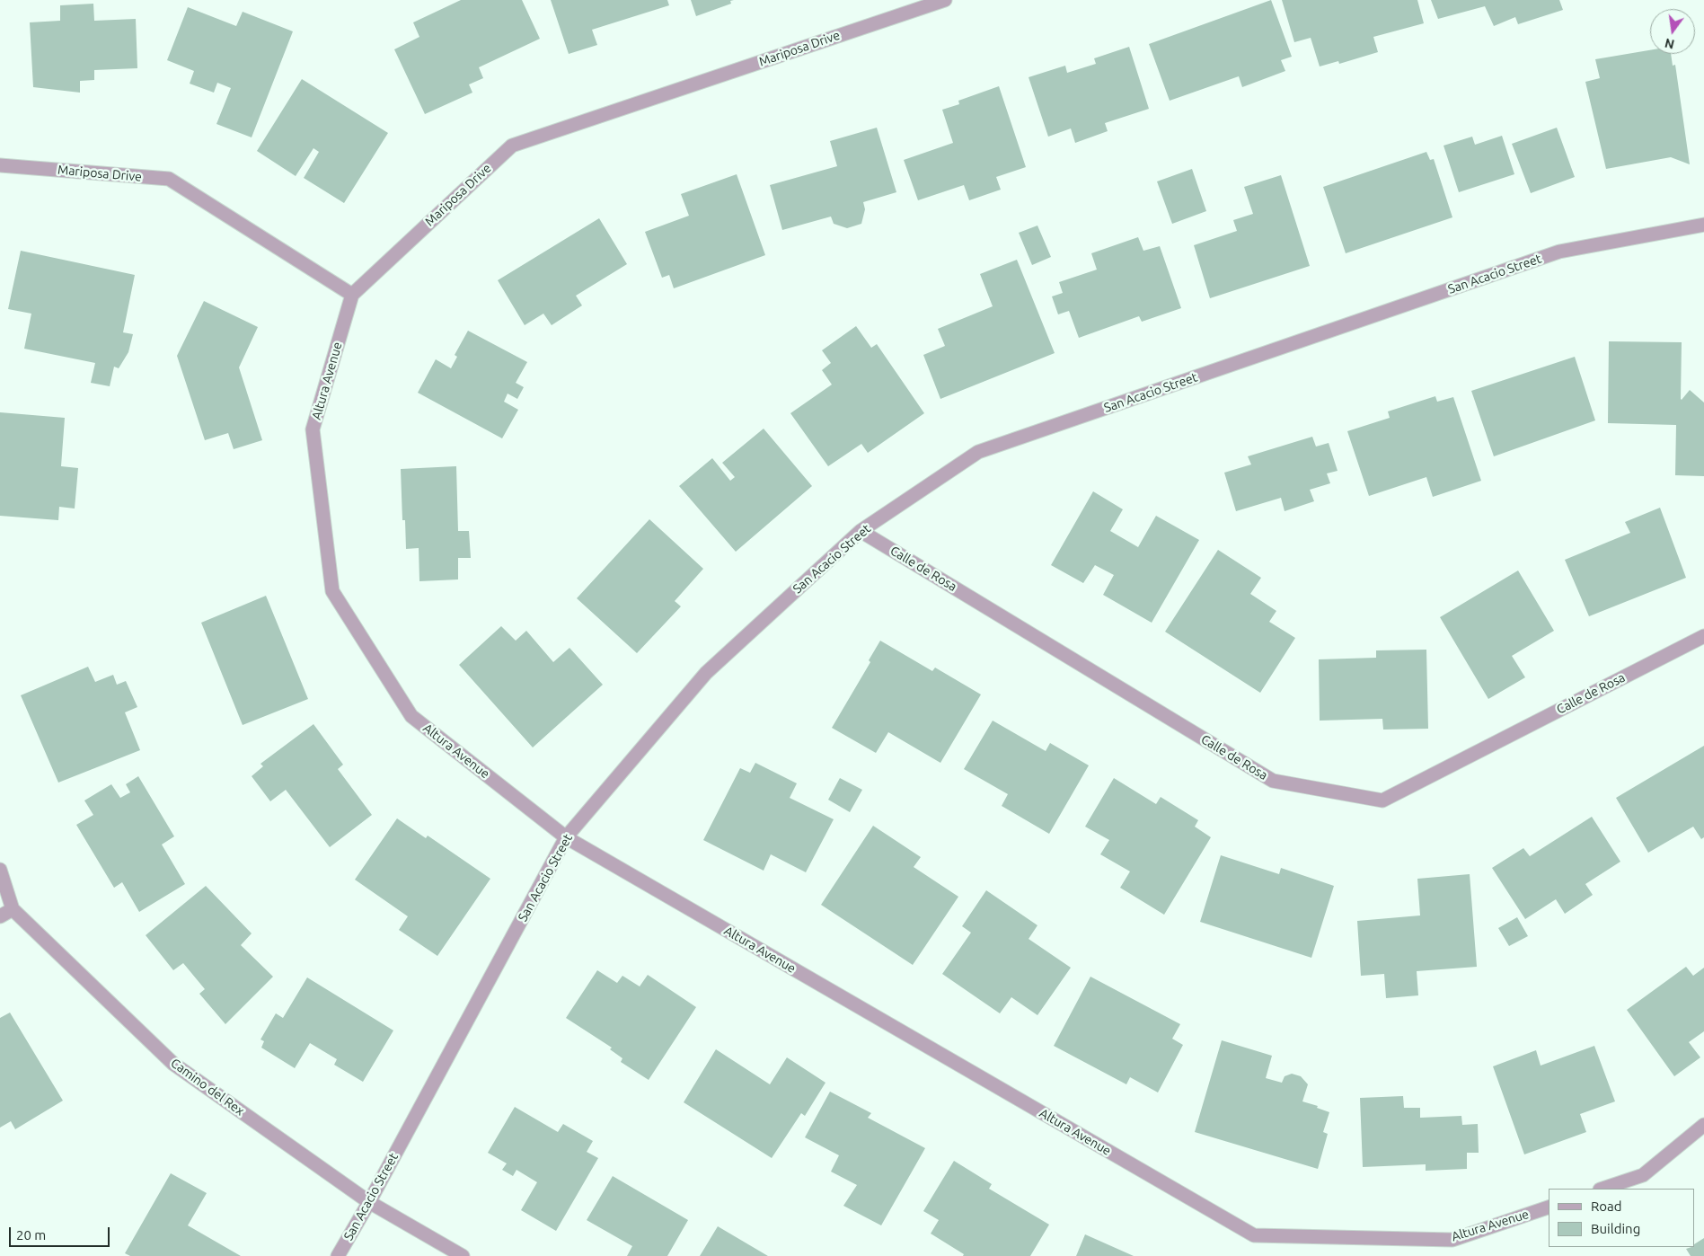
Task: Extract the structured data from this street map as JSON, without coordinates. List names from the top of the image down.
{
  "streets": {
    "street": [
      "Mariposa Drive",
      "San Acacio Street",
      "Altura Avenue",
      "Calle de Rosa",
      "Camino del Rex"
    ]
  },
  "crossings": [
    ["Mariposa Drive", "Altura Avenue"],
    ["San Acacio Street", "Altura Avenue"],
    ["San Acacio Street", "Calle de Rosa"],
    ["San Acacio Street", "Camino del Rex"]
  ],
  "legend": ["Road", "Building"],
  "scale_bar": "20 m",
  "north": "bottom"
}
